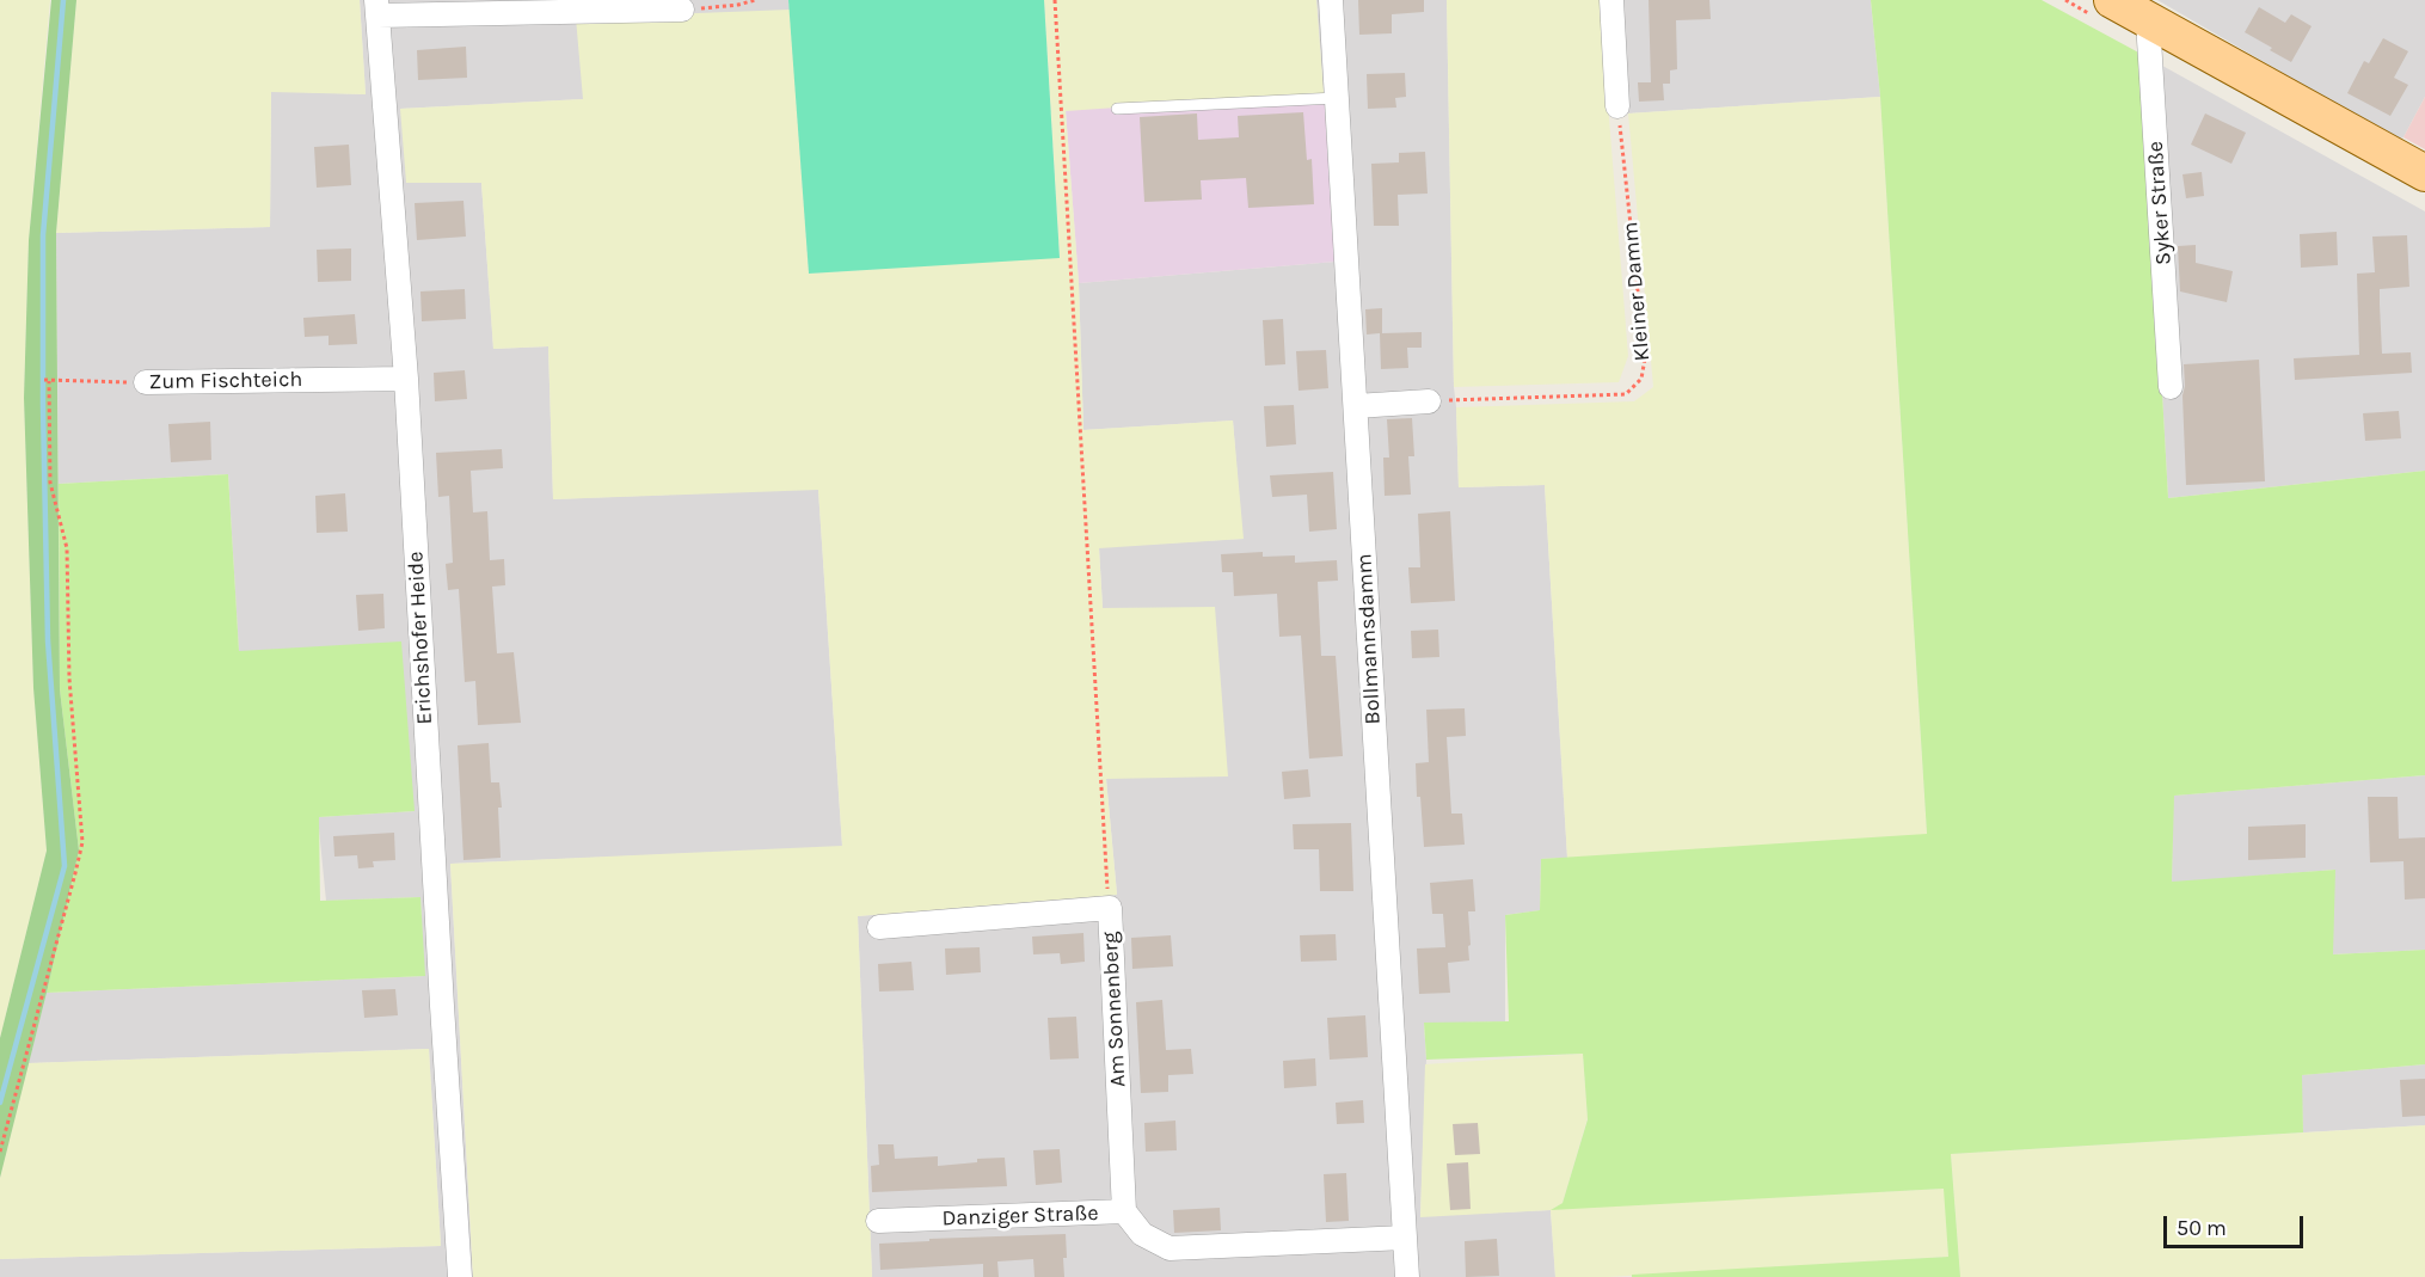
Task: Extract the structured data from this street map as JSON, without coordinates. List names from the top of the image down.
{
  "streets": {
    "street": [
      "Syker Straße",
      "Zum Fischteich",
      "Erichshofer Heide",
      "Bollmannsdamm",
      "Am Sonnenberg",
      "Danziger Straße"
    ],
    "path": ["Kleiner Damm"]
  },
  "crossings": [
    ["Zum Fischteich", "Erichshofer Heide"],
    ["Bollmannsdamm", "Danziger Straße"],
    ["Am Sonnenberg", "Danziger Straße"]
  ],
  "scale_bar": "50 m"
}
